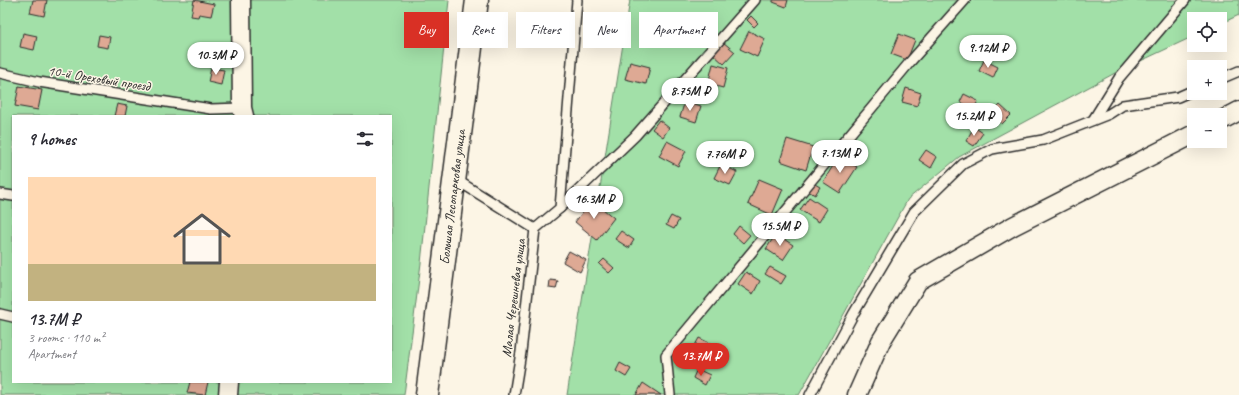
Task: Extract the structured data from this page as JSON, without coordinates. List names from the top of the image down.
{
  "streets": {
    "main road": ["Большая Лесопарковая улица"],
    "lane": ["10-й Ореховый проезд", "Малая Черешневая улица"]
  },
  "page": {
    "map_buttons": ["+", "−"],
    "chip": [
      "Buy",
      "Rent",
      "Filters",
      "New",
      "Apartment"
    ],
    "price": [
      "9.12M ₽",
      "10.3M ₽",
      "8.75M ₽",
      "15.2M ₽",
      "7.13M ₽",
      "7.76M ₽",
      "16.3M ₽",
      "15.5M ₽",
      "13.7M ₽"
    ],
    "heading": "9 homes",
    "list": [
      {
        "name": "13.7M ₽",
        "note": "3 rooms · 110 m² · Apartment"
      }
    ]
  }
}
